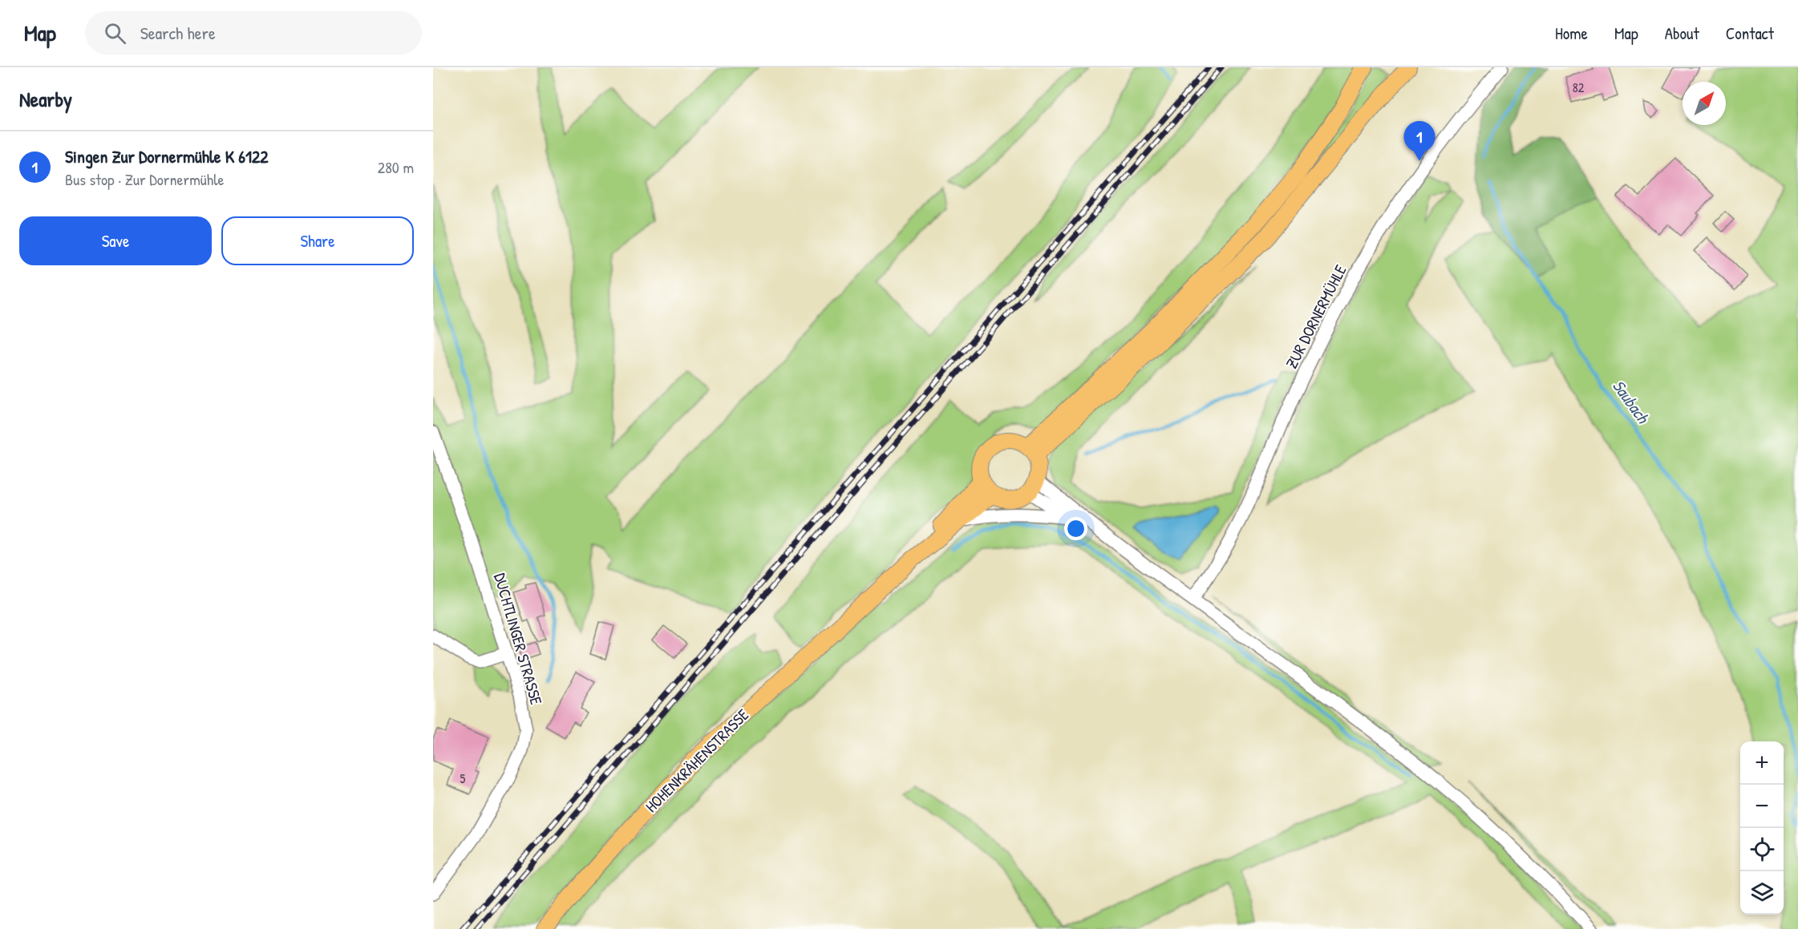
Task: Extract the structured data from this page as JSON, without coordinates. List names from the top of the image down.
{
  "streets": {
    "main road": ["HOHENKRÄHENSTRASSE"],
    "street": ["ZUR DORNERMÜHLE", "DUCHTLINGER STRASSE"]
  },
  "water": ["Saubach"],
  "house_numbers": ["82", "5"],
  "north": "top right",
  "page": {
    "header": "Map",
    "search": "Search here",
    "nav": [
      "Home",
      "Map",
      "About",
      "Contact"
    ],
    "heading": "Nearby",
    "pins": "1",
    "list": [
      {
        "mark": "1",
        "name": "Singen Zur Dornermühle K 6122",
        "note": "Bus stop · Zur Dornermühle",
        "value": "280 m"
      }
    ],
    "buttons": ["Save", "Share"],
    "map_buttons": ["+", "−"]
  }
}
